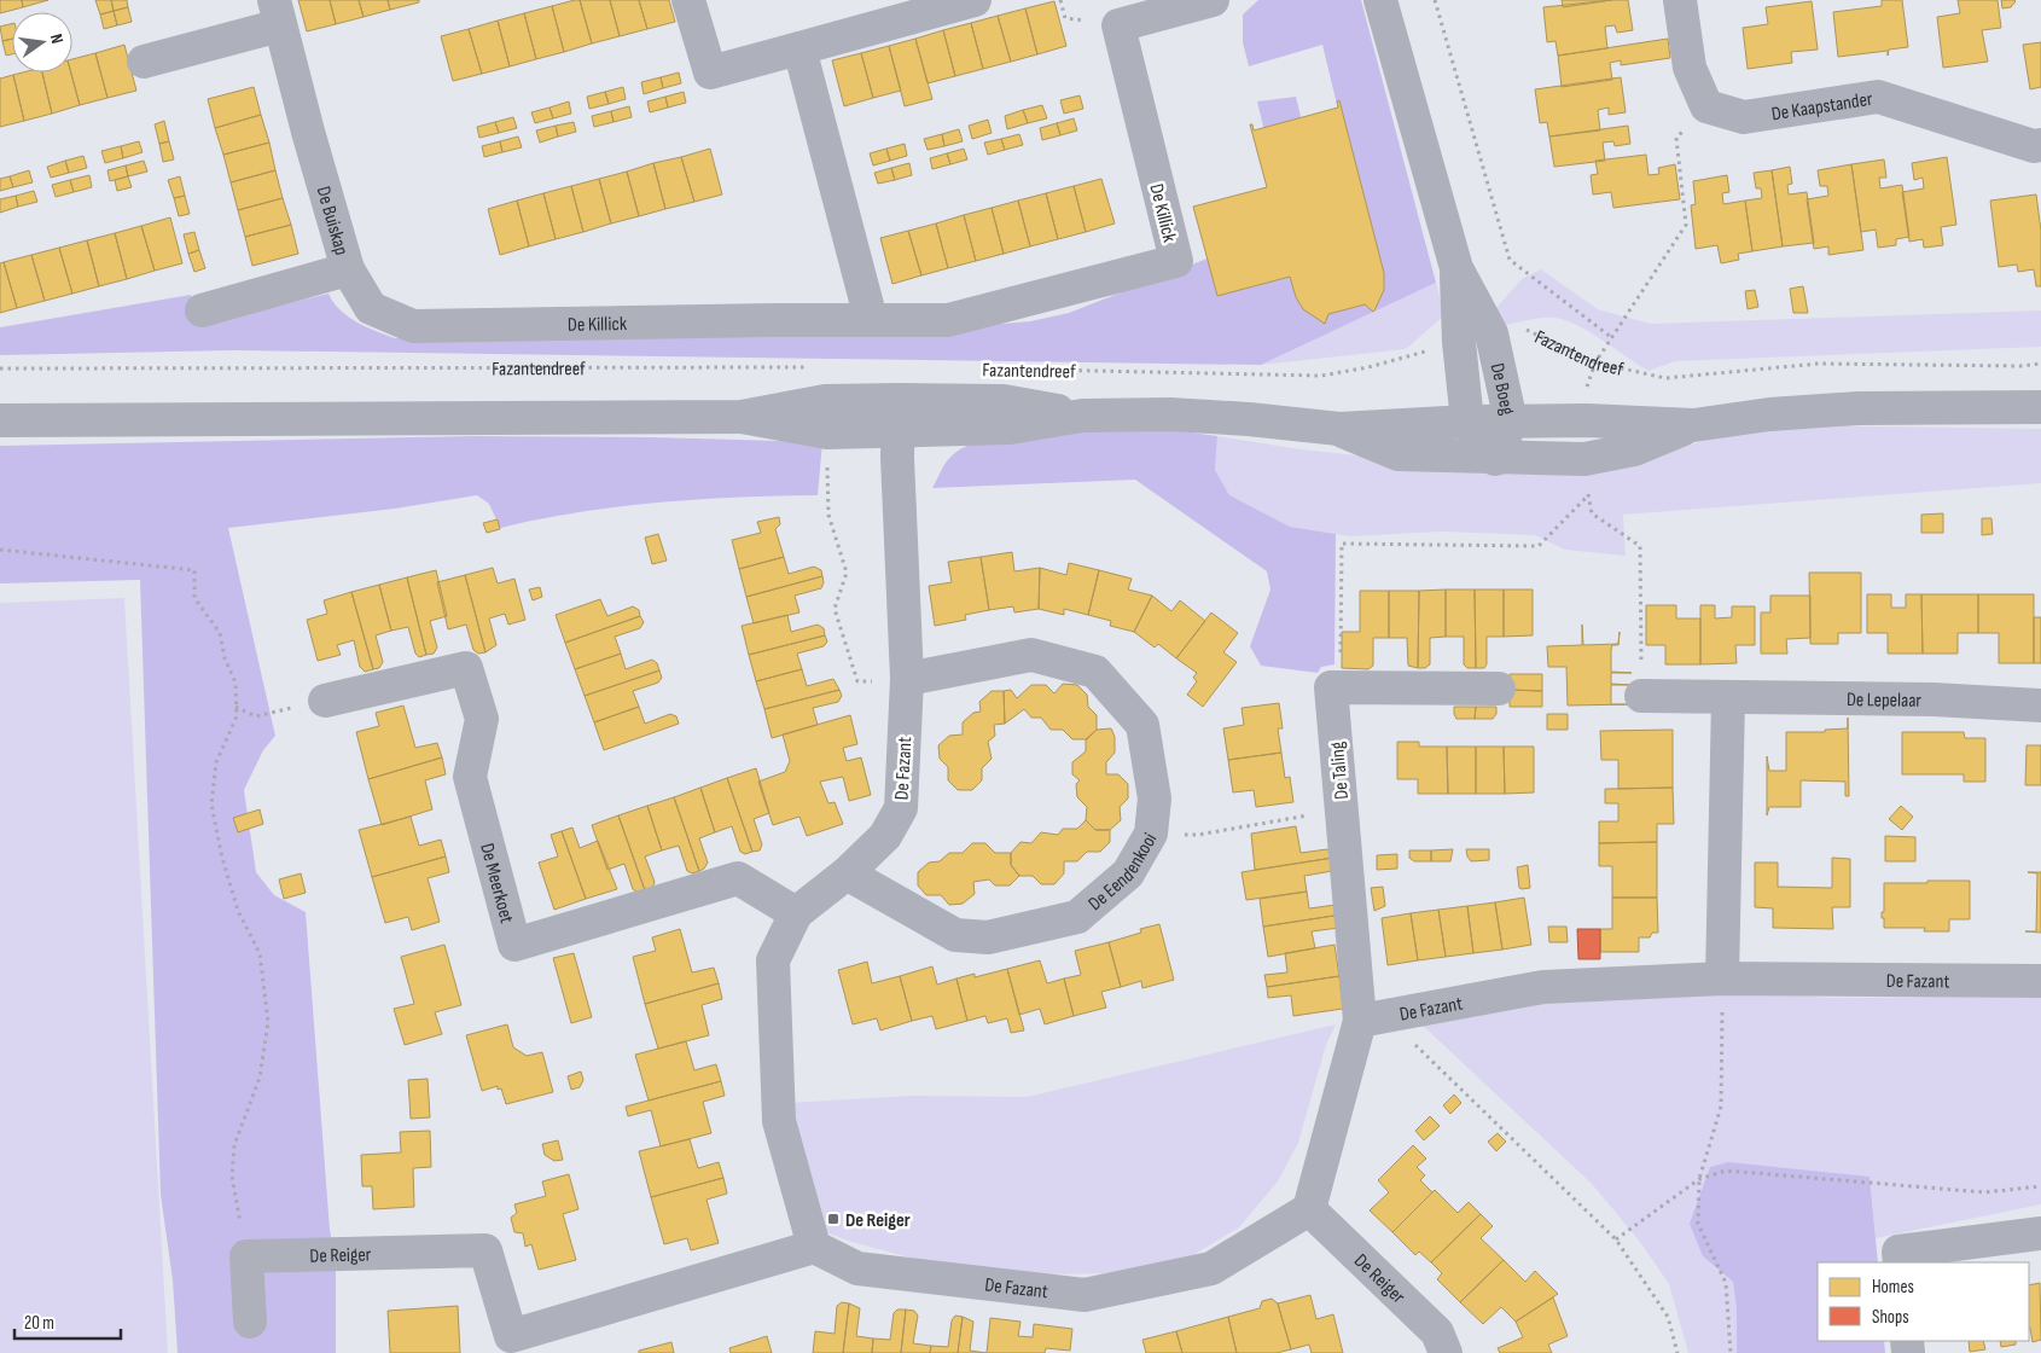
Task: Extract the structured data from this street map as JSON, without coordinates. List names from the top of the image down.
{
  "streets": {
    "street": [
      "De Kaapstander",
      "De Killick",
      "De Buiskap",
      "De Boeg",
      "De Lepelaar",
      "De Fazant",
      "De Taling",
      "De Eendenkooi",
      "De Meerkoet",
      "De Reiger"
    ],
    "path": ["Fazantendreef"]
  },
  "crossings": [
    ["De Killick", "De Buiskap"],
    ["Fazantendreef", "De Boeg"],
    ["De Fazant", "De Taling"],
    ["De Fazant", "De Eendenkooi"],
    ["De Fazant", "De Meerkoet"],
    ["De Fazant", "De Reiger"]
  ],
  "places": {
    "transit": ["De Reiger"]
  },
  "legend": ["Homes", "Shops"],
  "scale_bar": "20 m",
  "north": "right"
}
